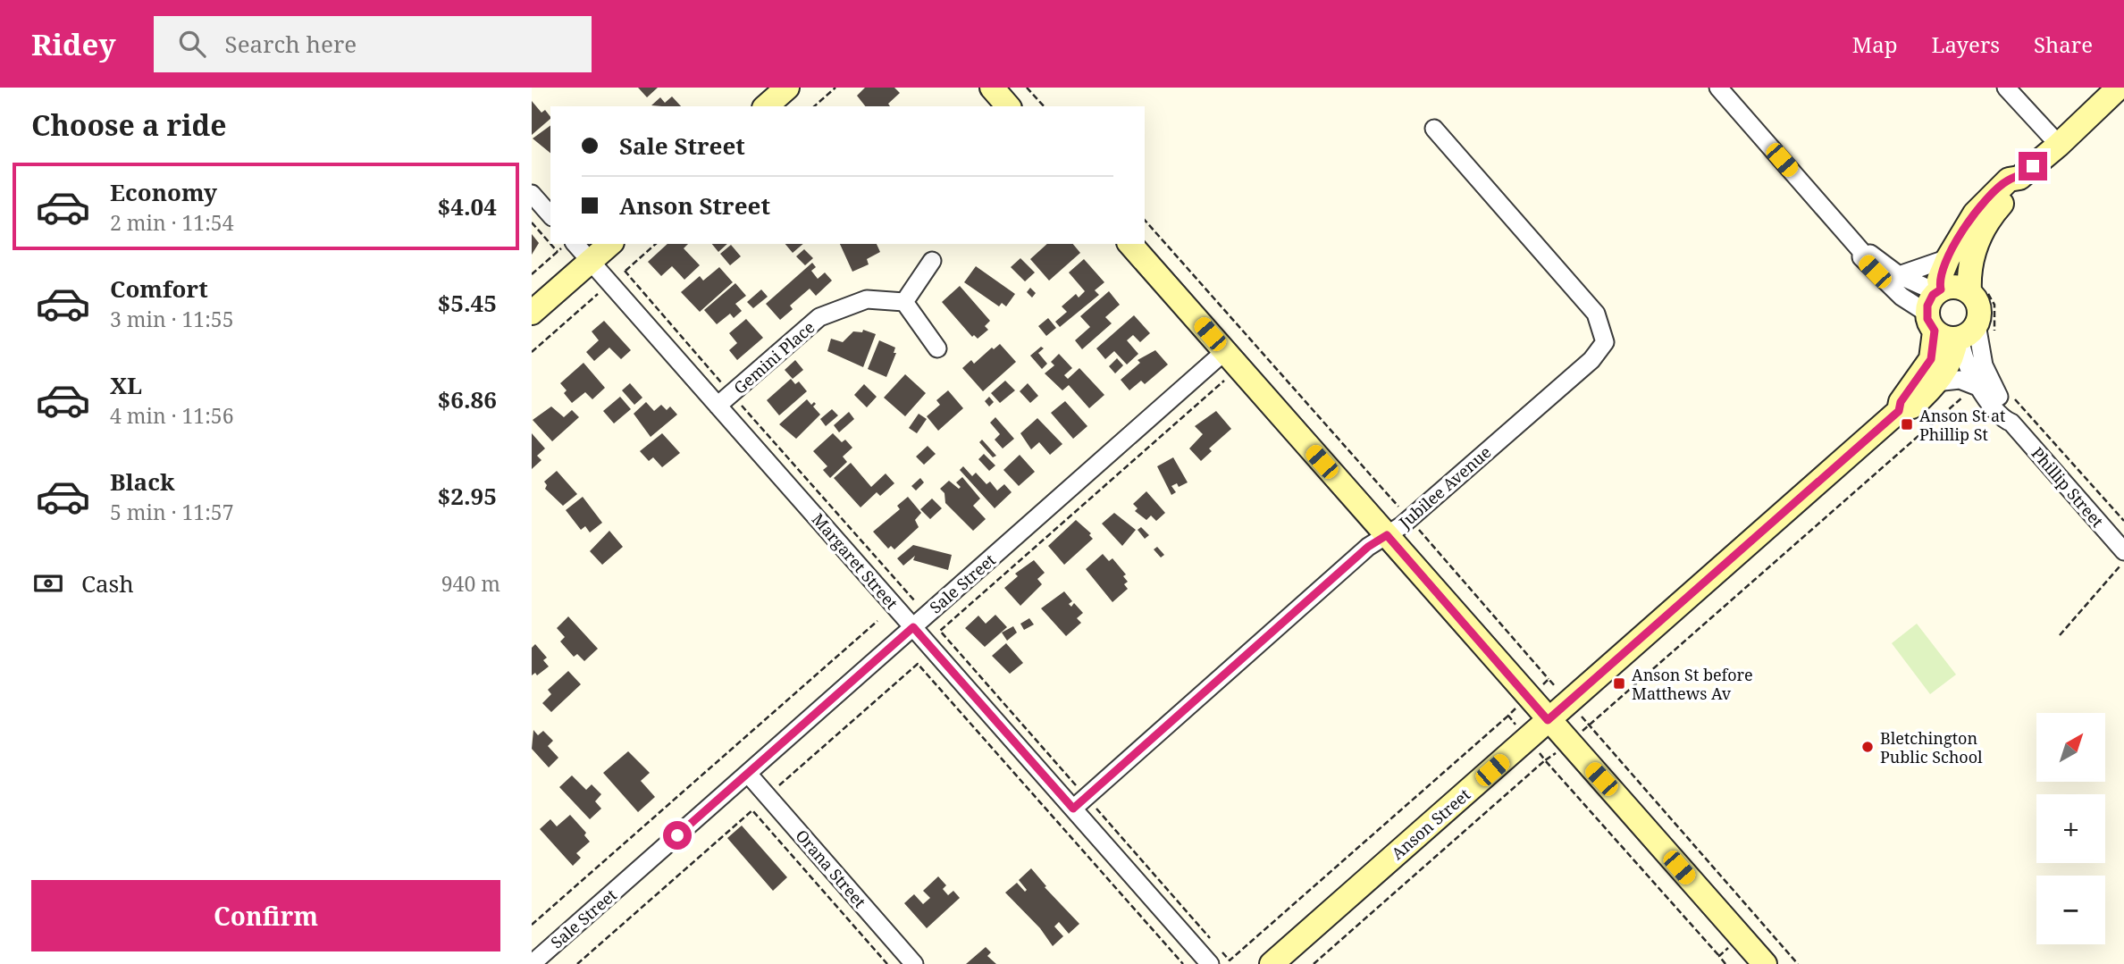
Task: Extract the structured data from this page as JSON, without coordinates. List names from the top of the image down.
{
  "streets": {
    "street": [
      "Gemini Place",
      "Jubilee Avenue",
      "Phillip Street",
      "Margaret Street",
      "Sale Street",
      "Anson Street",
      "Orana Street"
    ]
  },
  "crossings": [
    ["Gemini Place", "Margaret Street"],
    ["Jubilee Avenue", "Margaret Street"],
    ["Phillip Street", "Anson Street"],
    ["Margaret Street", "Sale Street"],
    ["Sale Street", "Orana Street"]
  ],
  "places": {
    "transit": ["Anson St at Phillip St", "Anson St before Matthews Av"],
    "other": ["Bletchington Public School"]
  },
  "north": "top right",
  "page": {
    "header": "Ridey",
    "search": "Search here",
    "nav": ["Map", "Layers", "Share"],
    "heading": "Choose a ride",
    "banner": ["Sale Street", "Anson Street"],
    "list": [
      {
        "name": "Economy",
        "note": "2 min · 11:54",
        "value": "$4.04"
      },
      {
        "name": "Comfort",
        "note": "3 min · 11:55",
        "value": "$5.45"
      },
      {
        "name": "XL",
        "note": "4 min · 11:56",
        "value": "$6.86"
      },
      {
        "name": "Black",
        "note": "5 min · 11:57",
        "value": "$2.95"
      }
    ],
    "pay": ["Cash", "940 m"],
    "map_buttons": ["+", "−"],
    "buttons": "Confirm"
  }
}
